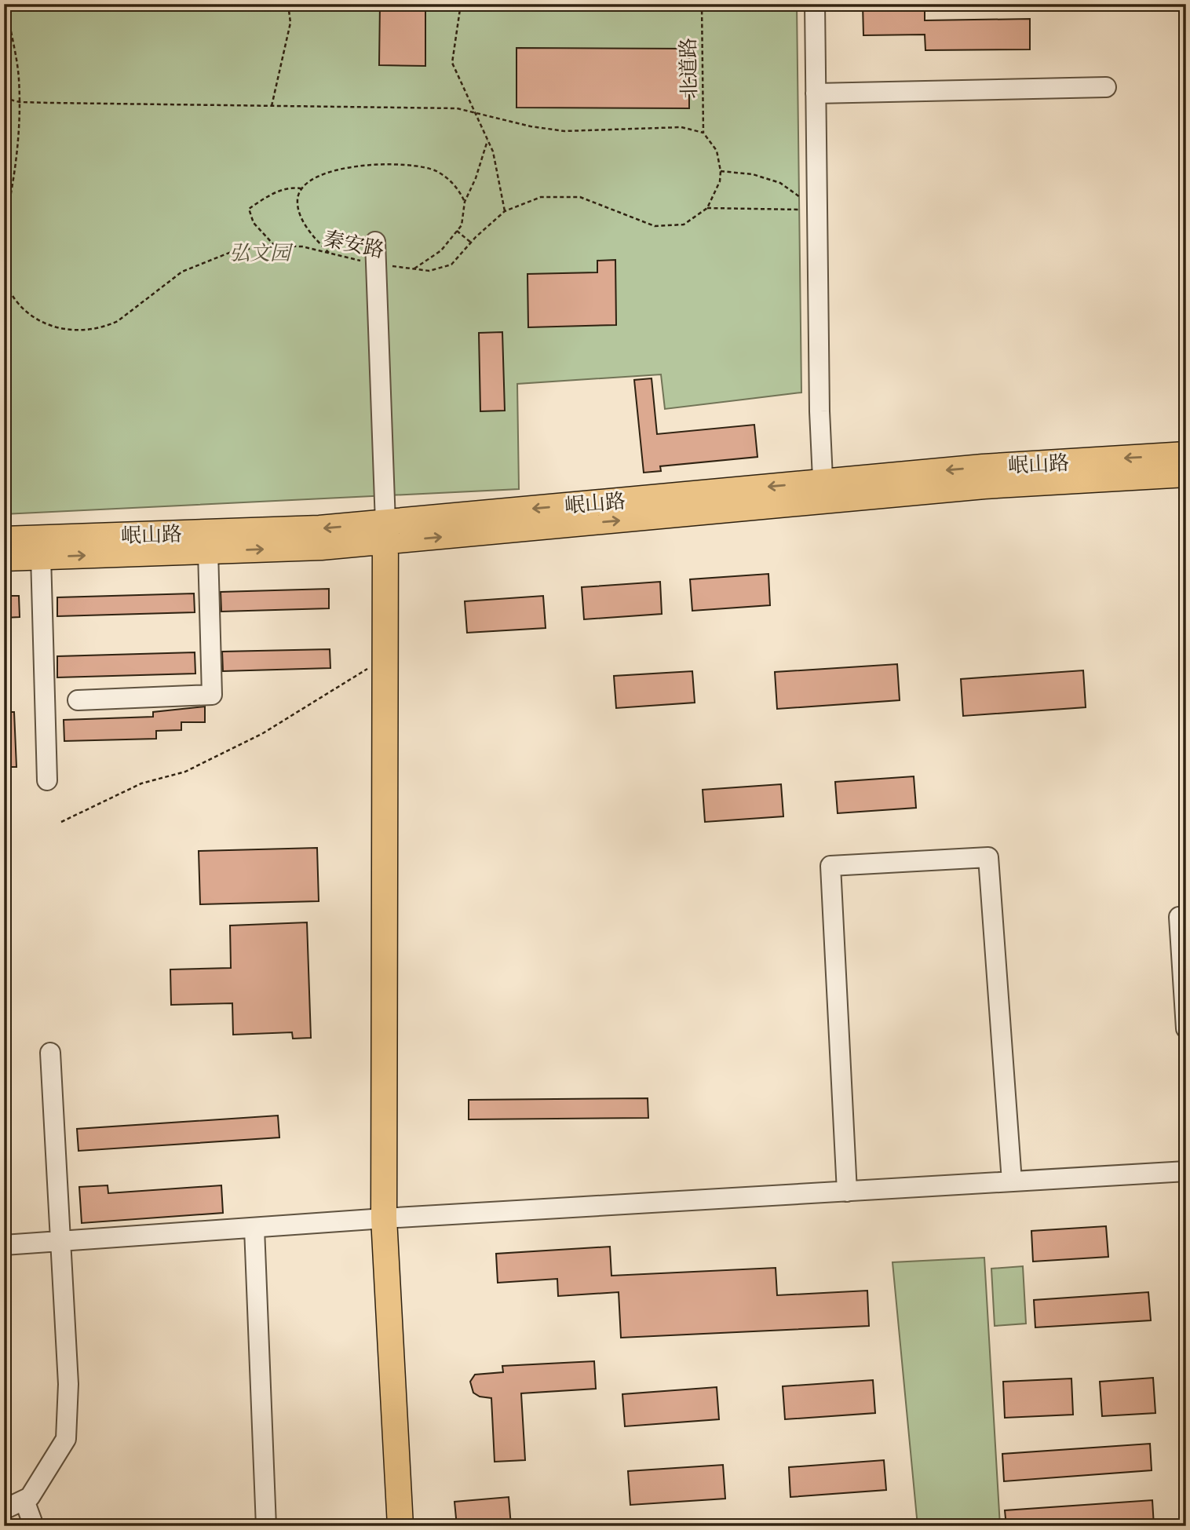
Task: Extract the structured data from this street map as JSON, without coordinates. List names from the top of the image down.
{
  "streets": {
    "main road": ["岷山路"],
    "path": ["北道路", "秦安路"]
  },
  "parks": ["弘文园"]
}
